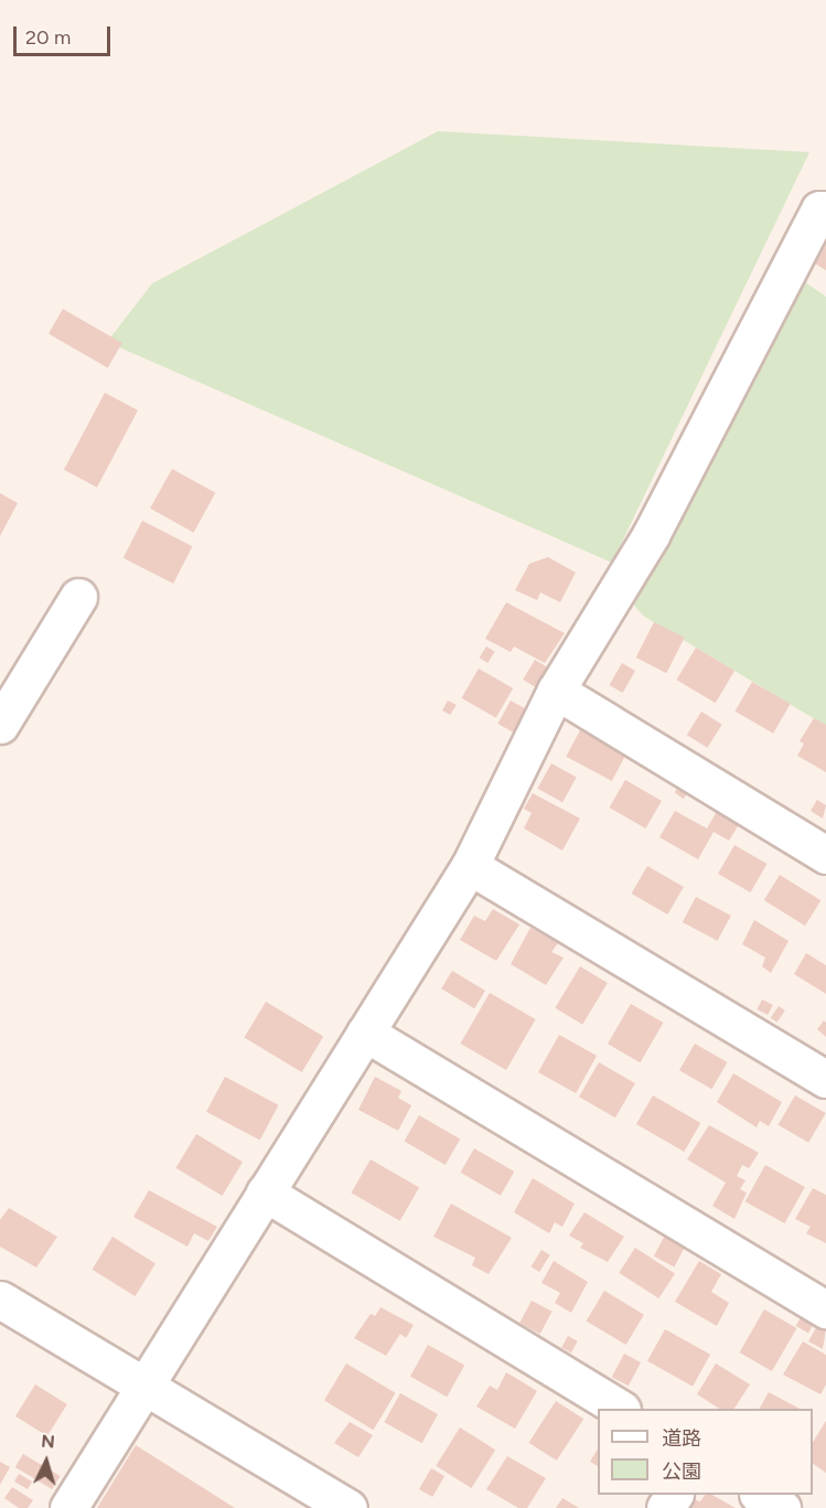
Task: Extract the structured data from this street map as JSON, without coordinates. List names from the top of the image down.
{
  "legend": ["道路", "公園"],
  "scale_bar": "20 m",
  "north": "top"
}
